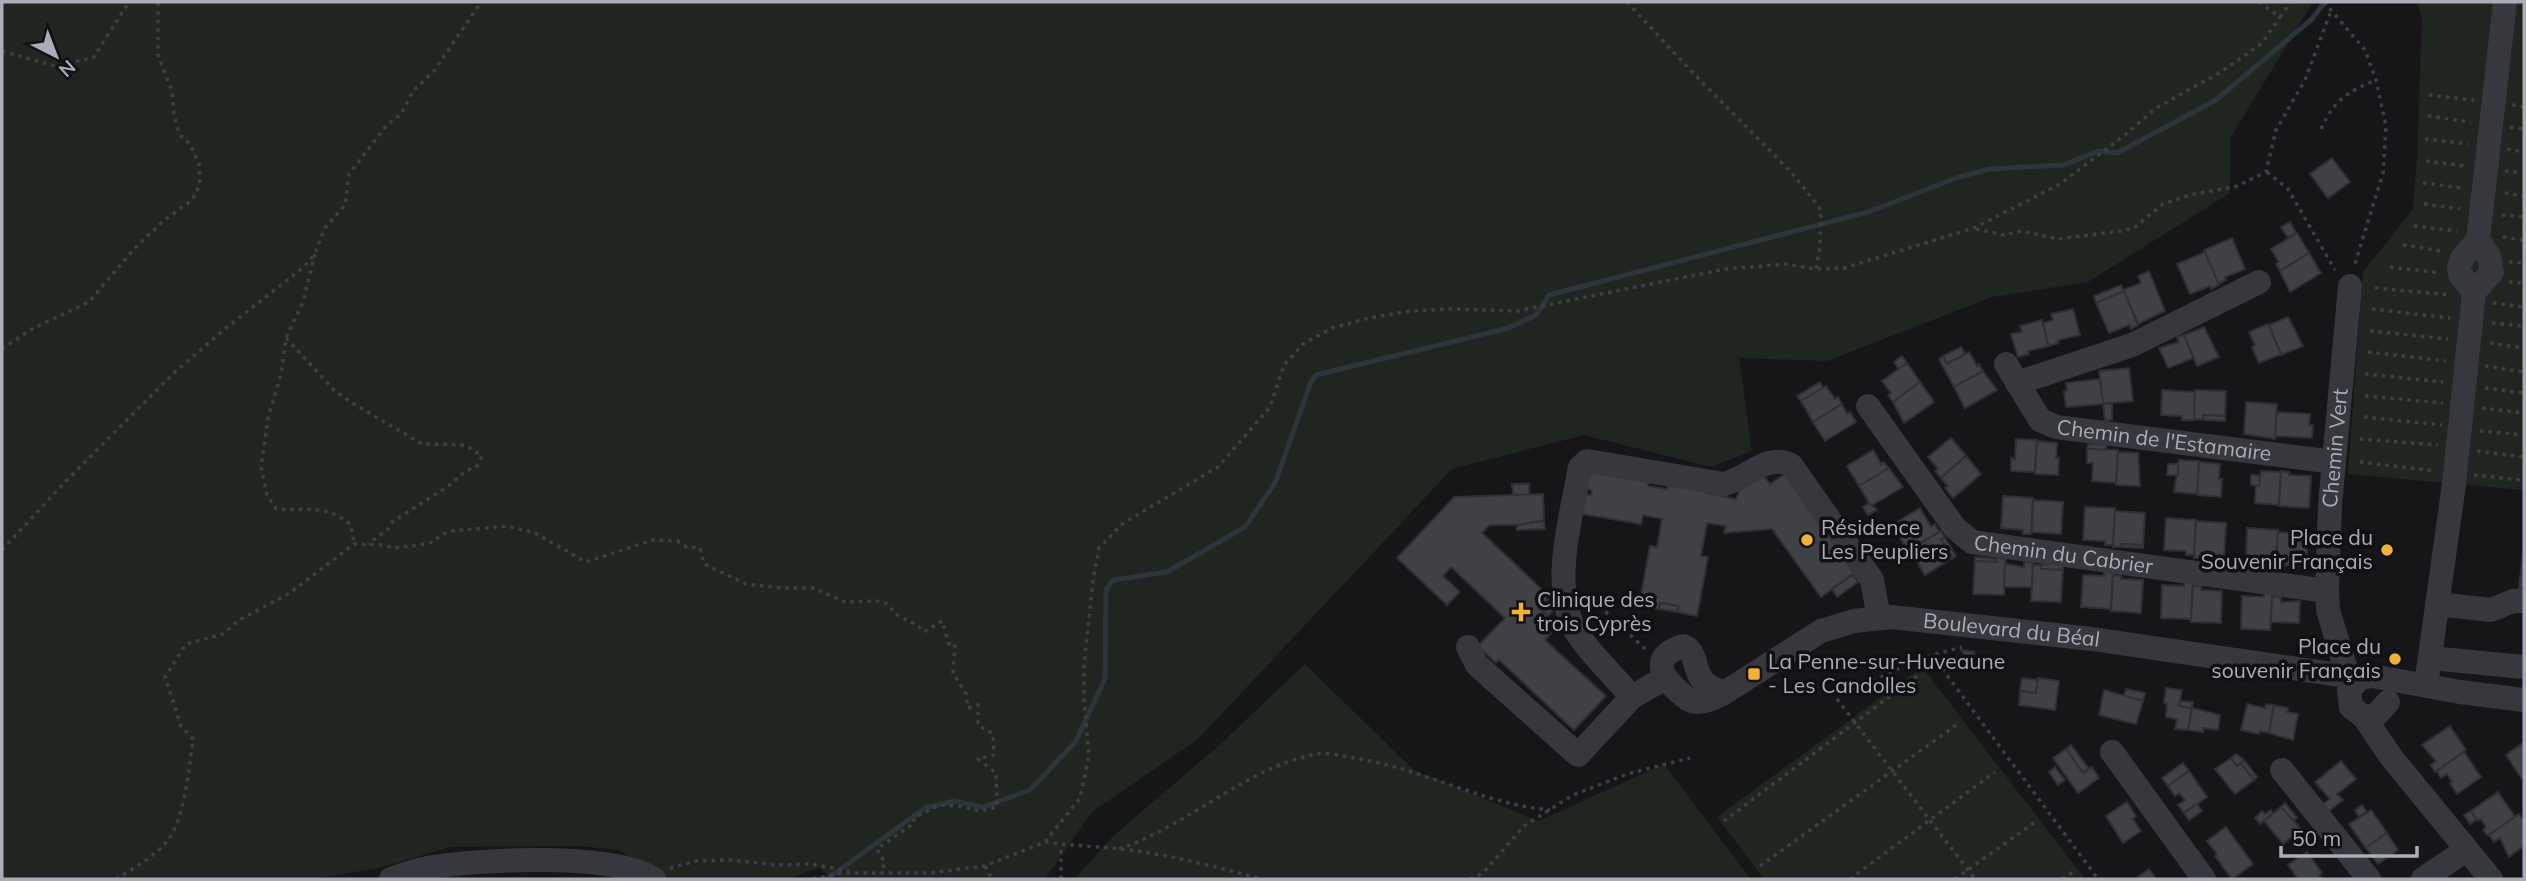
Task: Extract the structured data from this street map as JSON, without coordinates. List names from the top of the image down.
{
  "streets": {
    "street": [
      "Chemin de l'Estamaire",
      "Chemin Vert",
      "Chemin du Cabrier",
      "Boulevard du Béal"
    ]
  },
  "crossings": [
    ["Chemin de l'Estamaire", "Chemin Vert"],
    ["Chemin Vert", "Chemin du Cabrier"],
    ["Chemin Vert", "Boulevard du Béal"]
  ],
  "places": {
    "other": ["Résidence Les Peupliers", "Place du Souvenir Français", "Place du souvenir Français"],
    "health": ["Clinique des trois Cyprès"],
    "transit": ["La Penne-sur-Huveaune - Les Candolles"]
  },
  "scale_bar": "50 m",
  "north": "bottom right"
}
